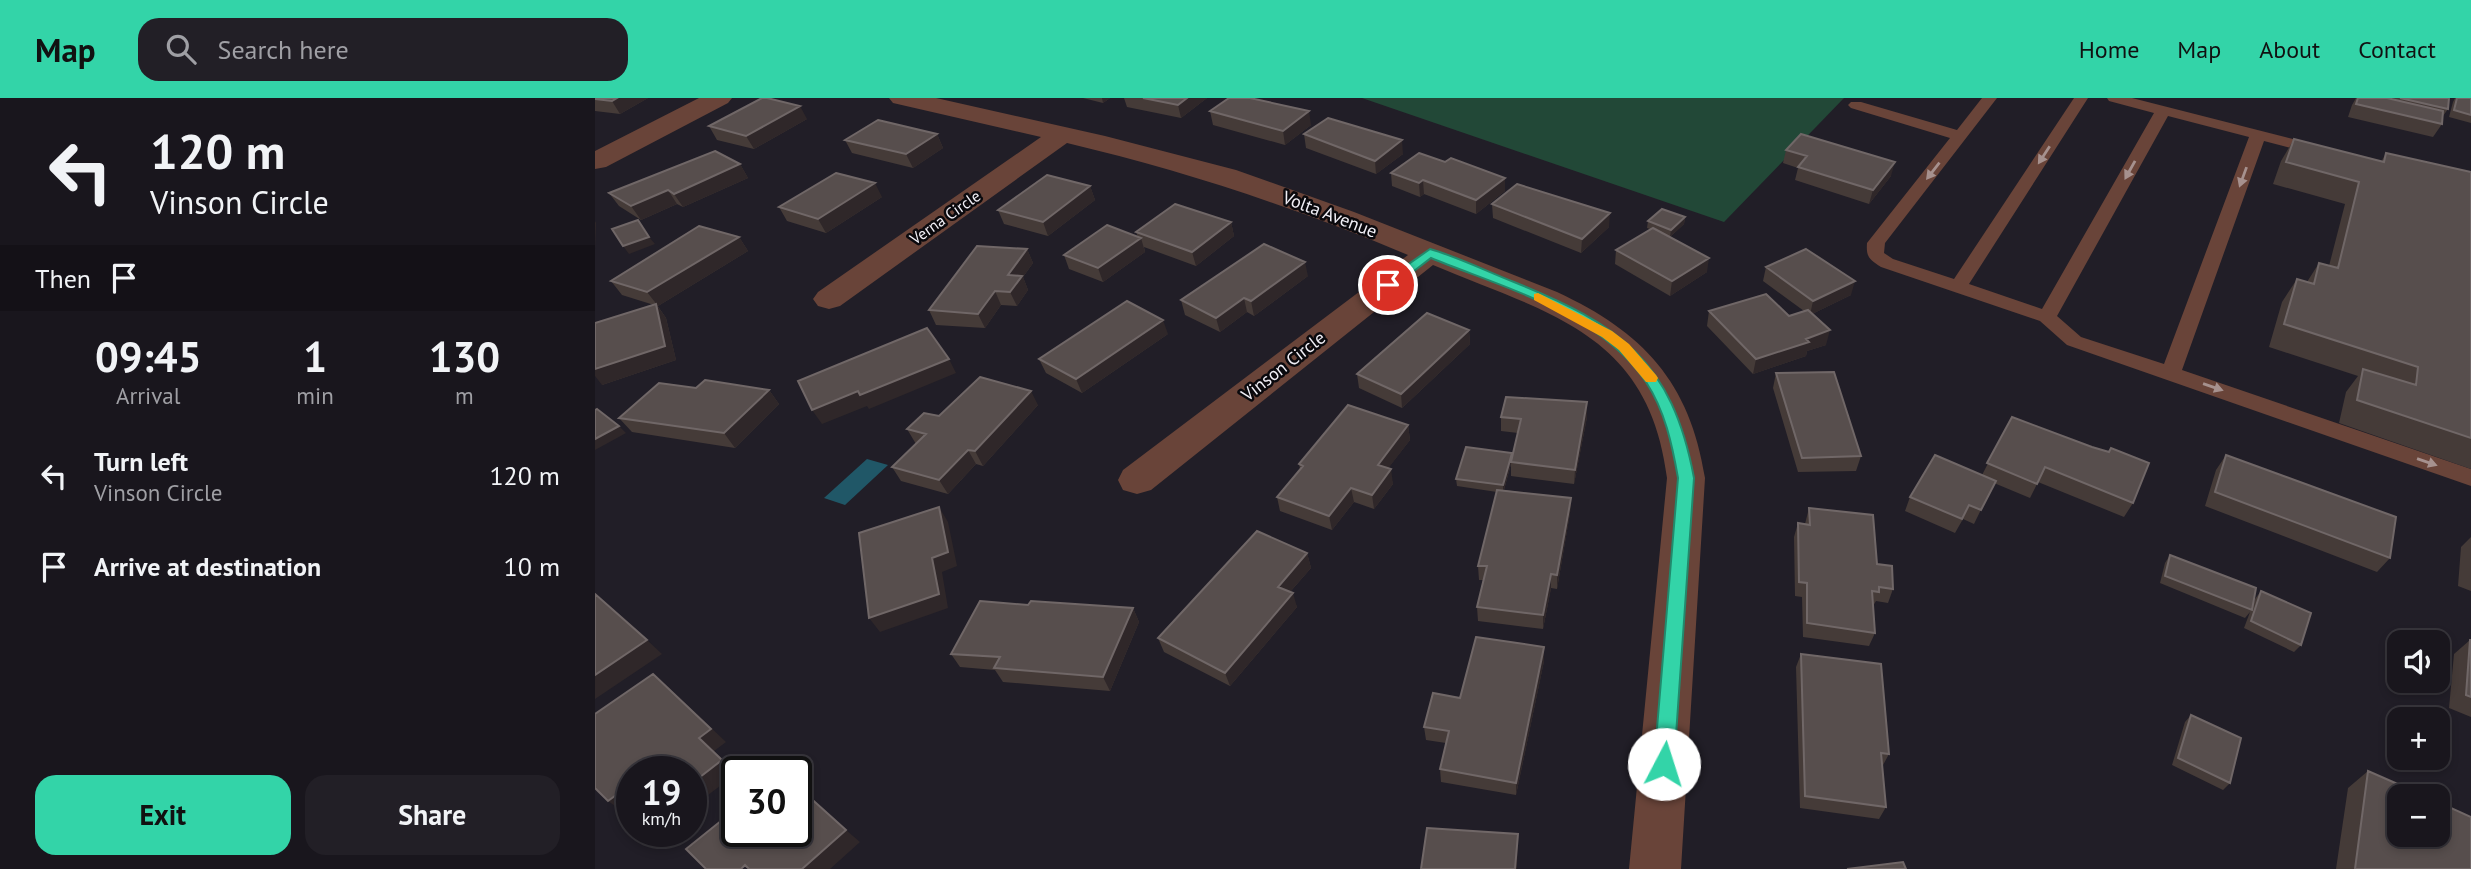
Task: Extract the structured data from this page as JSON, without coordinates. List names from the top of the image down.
{
  "streets": {
    "street": ["Volta Avenue", "Verna Circle", "Vinson Circle"]
  },
  "crossings": [
    ["Volta Avenue", "Verna Circle"],
    ["Volta Avenue", "Vinson Circle"]
  ],
  "page": {
    "header": "Map",
    "search": "Search here",
    "nav": [
      "Home",
      "Map",
      "About",
      "Contact"
    ],
    "turn": ["120 m", "Vinson Circle"],
    "then": "Then",
    "eta": [
      "09:45",
      "Arrival",
      "1",
      "min",
      "130",
      "m"
    ],
    "list": [
      {
        "name": "Turn left",
        "note": "Vinson Circle",
        "value": "120 m"
      },
      {
        "name": "Arrive at destination",
        "value": "10 m"
      }
    ],
    "map_buttons": ["+", "−"],
    "speed": "19 km/h",
    "limit": "30",
    "buttons": ["Exit", "Share"]
  }
}
